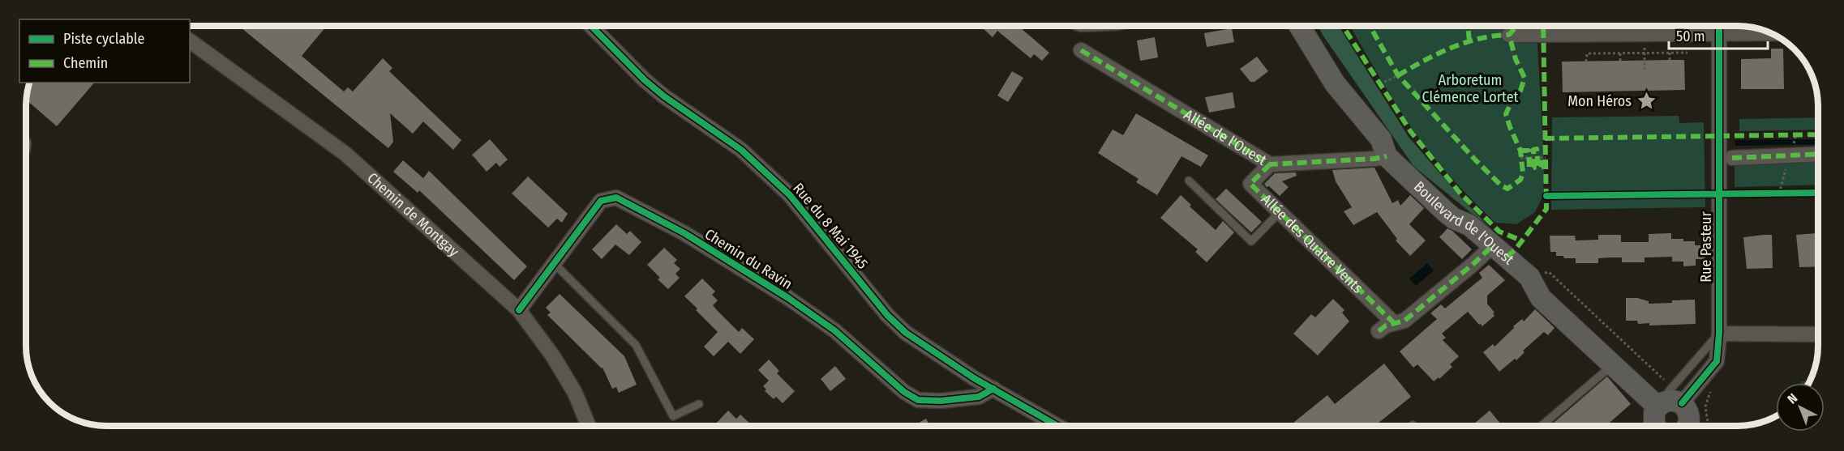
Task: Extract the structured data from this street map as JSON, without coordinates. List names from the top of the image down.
{
  "streets": {
    "street": [
      "Allée de l'Ouest",
      "Chemin de Montgay",
      "Boulevard de l'Ouest",
      "Rue du 8 Mai 1945",
      "Allée des Quatre Vents",
      "Rue Pasteur",
      "Chemin du Ravin"
    ]
  },
  "crossings": [
    ["Allée de l'Ouest", "Boulevard de l'Ouest"],
    ["Allée de l'Ouest", "Allée des Quatre Vents"],
    ["Chemin de Montgay", "Chemin du Ravin"],
    ["Boulevard de l'Ouest", "Rue Pasteur"],
    ["Rue du 8 Mai 1945", "Chemin du Ravin"]
  ],
  "parks": ["Arboretum Clémence Lortet"],
  "places": {
    "place": ["Mon Héros"]
  },
  "legend": ["Piste cyclable", "Chemin"],
  "scale_bar": "50 m",
  "north": "top left"
}
